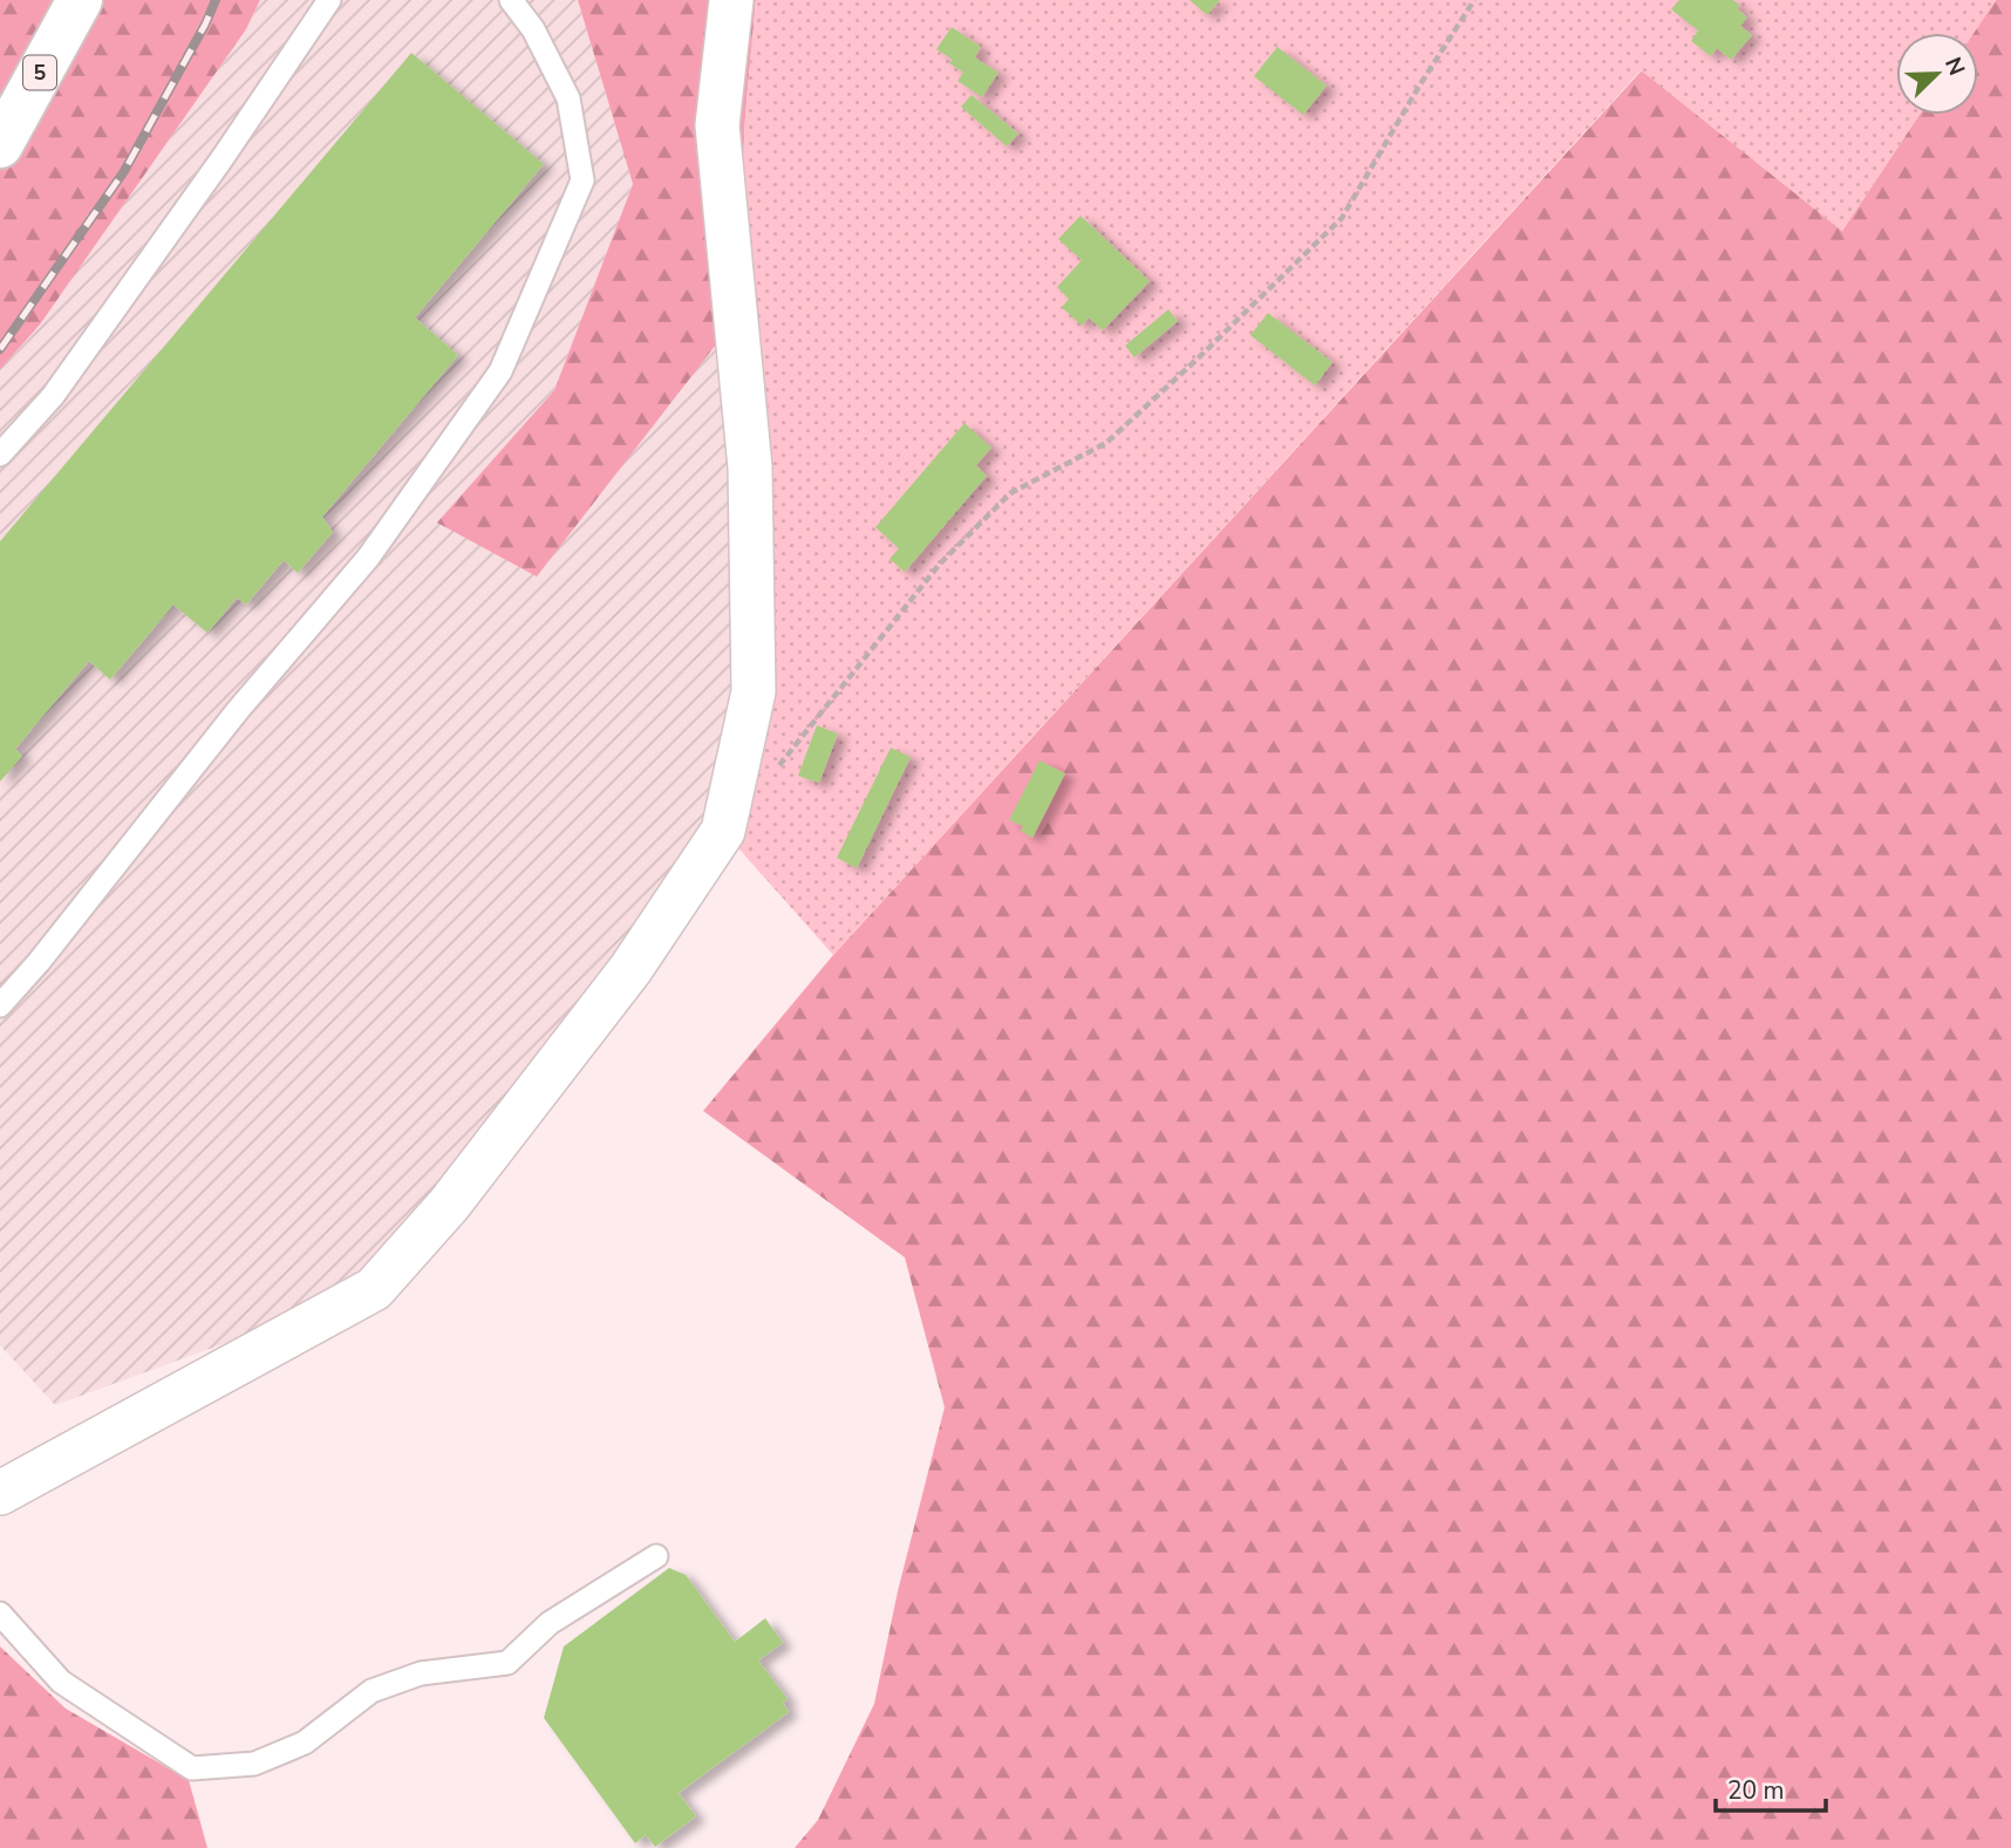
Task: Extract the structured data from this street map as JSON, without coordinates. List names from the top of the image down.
{
  "streets": {
    "main road": ["5"]
  },
  "scale_bar": "20 m",
  "north": "top right"
}
